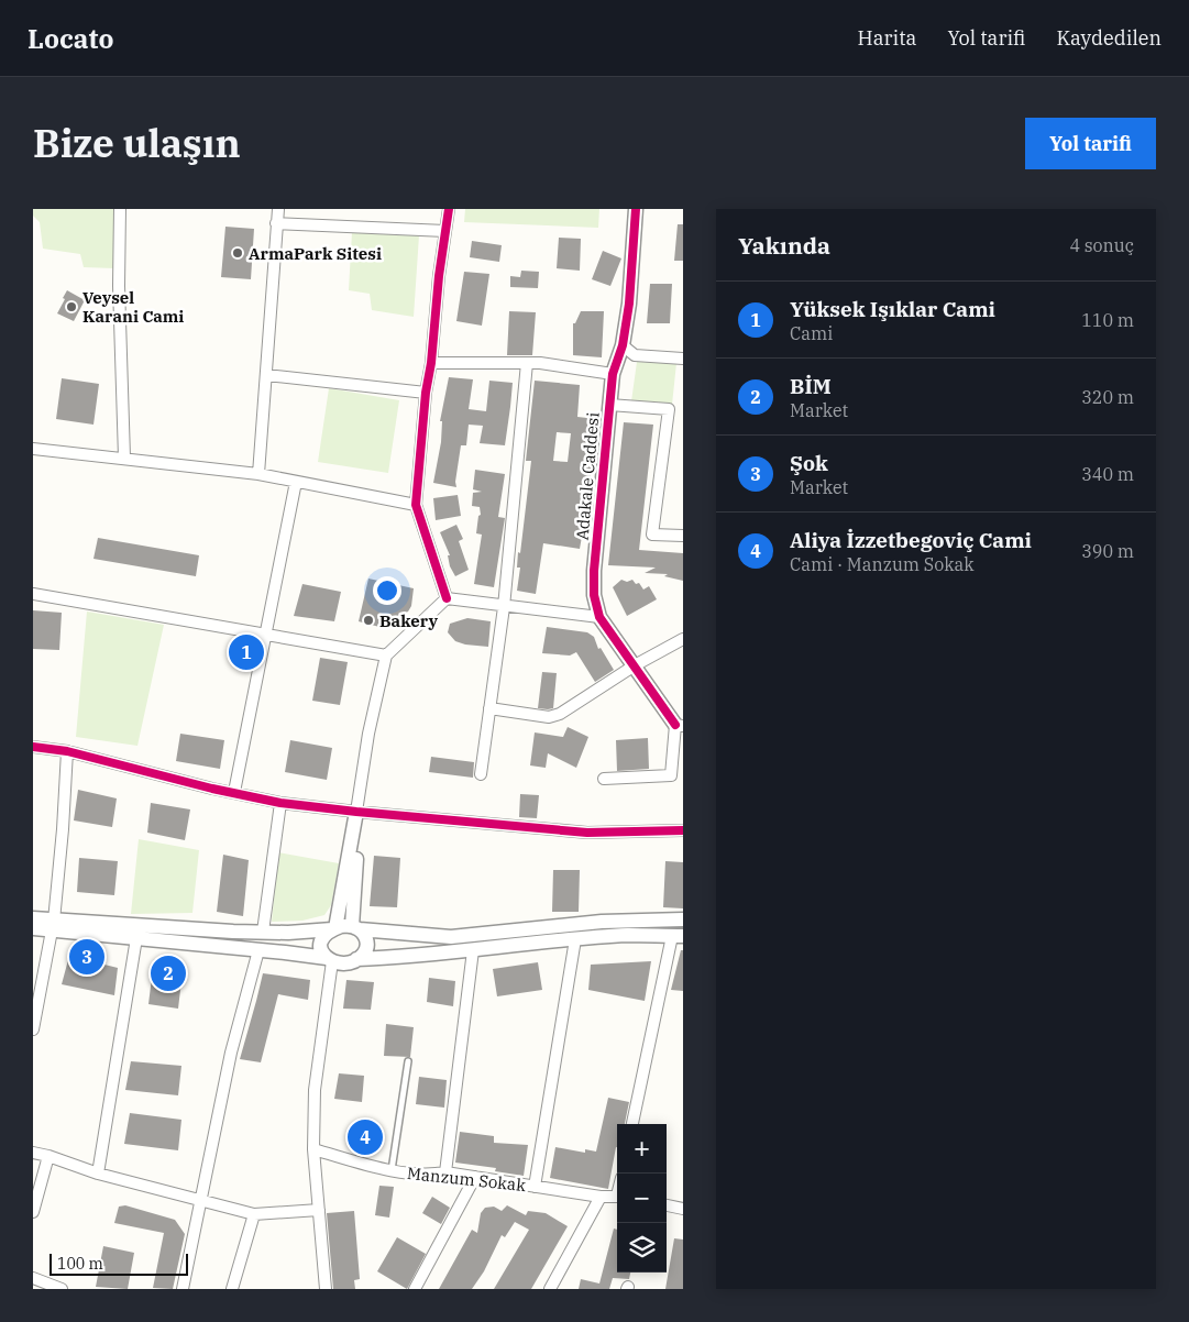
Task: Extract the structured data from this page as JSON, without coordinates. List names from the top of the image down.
{
  "streets": {
    "street": ["Adakale Caddesi", "Manzum Sokak"]
  },
  "places": ["ArmaPark Sitesi", "Veysel Karani Cami", "Bakery"],
  "scale_bar": "100 m",
  "page": {
    "header": "Locato",
    "nav": ["Harita", "Yol tarifi", "Kaydedilen"],
    "title": "Bize ulaşın",
    "buttons": "Yol tarifi",
    "heading": ["Yakında", "4 sonuç"],
    "list": [
      {
        "mark": "1",
        "name": "Yüksek Işıklar Cami",
        "note": "Cami",
        "value": "110 m"
      },
      {
        "mark": "2",
        "name": "BİM",
        "note": "Market",
        "value": "320 m"
      },
      {
        "mark": "3",
        "name": "Şok",
        "note": "Market",
        "value": "340 m"
      },
      {
        "mark": "4",
        "name": "Aliya İzzetbegoviç Cami",
        "note": "Cami · Manzum Sokak",
        "value": "390 m"
      }
    ],
    "pins": [
      "1",
      "3",
      "2",
      "4"
    ],
    "map_buttons": ["+", "−"],
    "scale": "100 m"
  }
}
